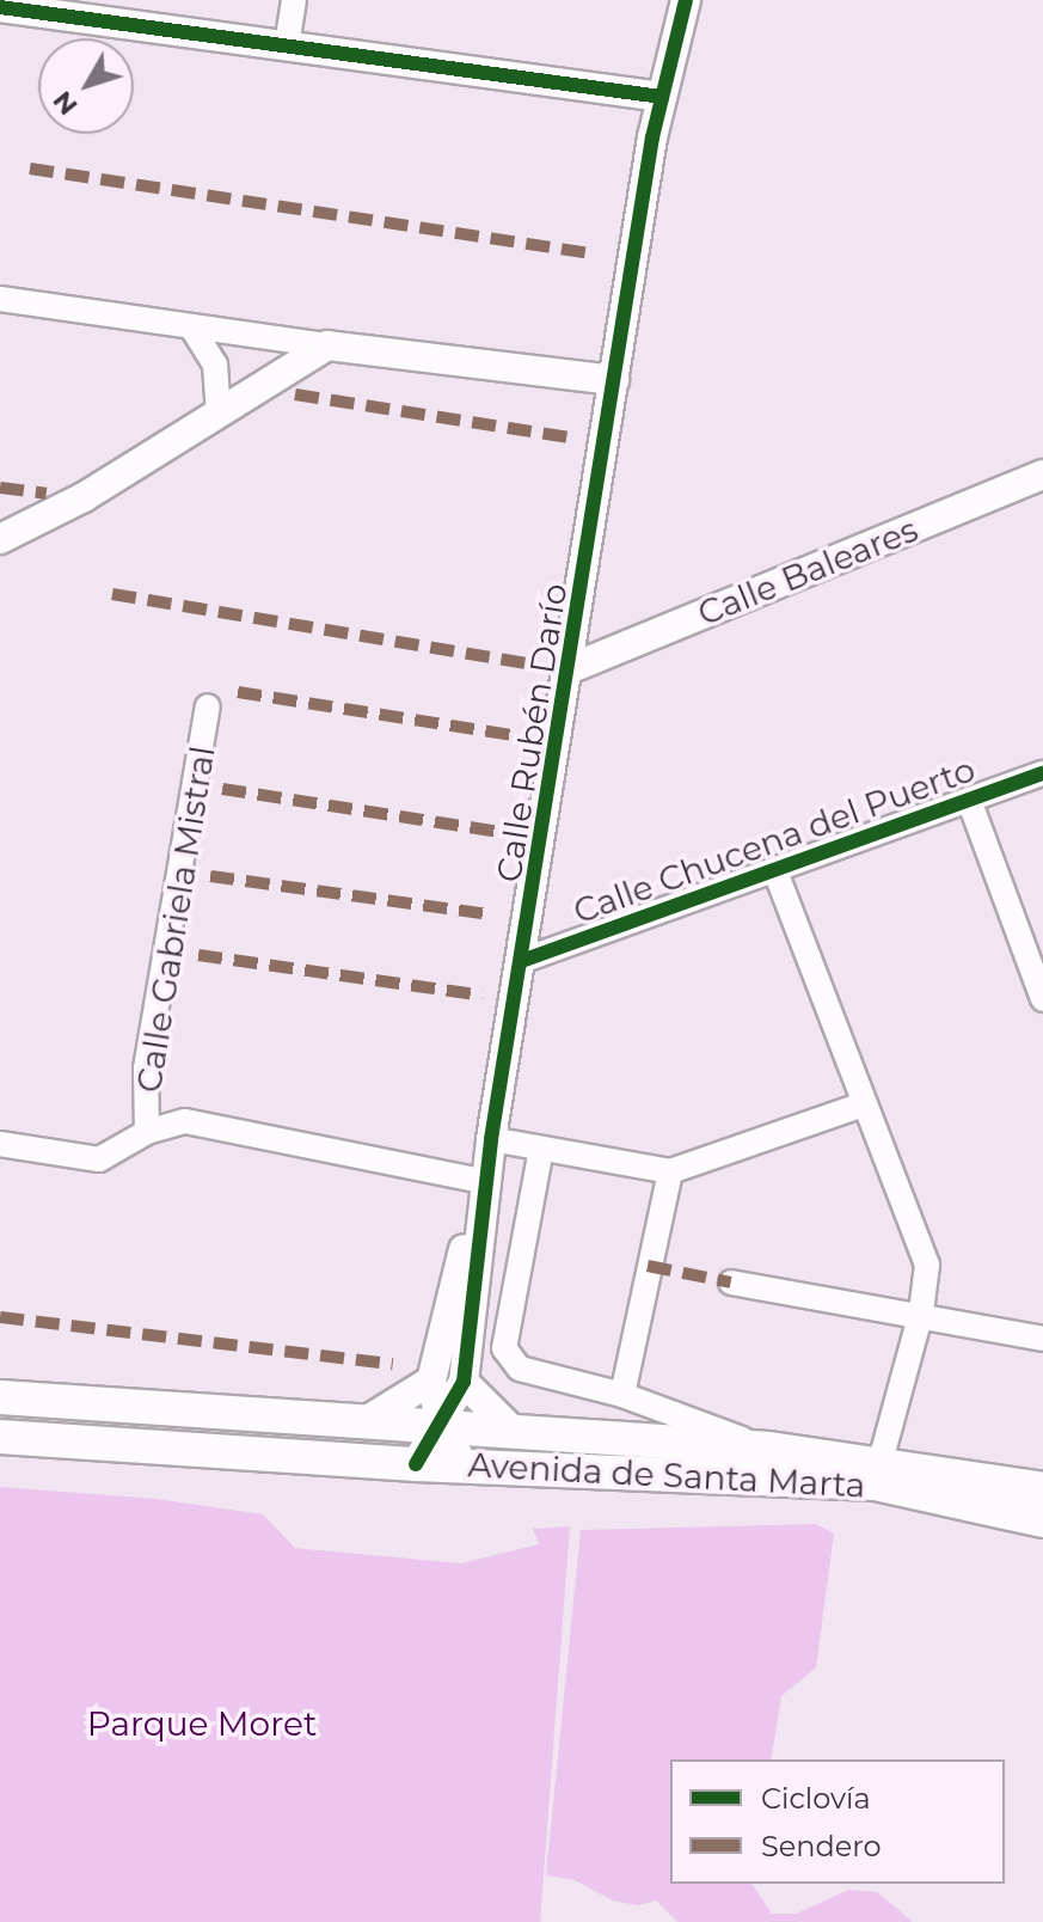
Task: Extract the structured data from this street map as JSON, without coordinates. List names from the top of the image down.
{
  "streets": {
    "main road": ["Avenida de Santa Marta"],
    "street": [
      "Calle Baleares",
      "Calle Rubén Darío",
      "Calle Chucena del Puerto",
      "Calle Gabriela Mistral"
    ]
  },
  "crossings": [
    ["Calle Baleares", "Calle Rubén Darío"],
    ["Calle Rubén Darío", "Calle Chucena del Puerto"],
    ["Calle Rubén Darío", "Avenida de Santa Marta"]
  ],
  "parks": ["Parque Moret"],
  "legend": ["Ciclovía", "Sendero"],
  "north": "bottom left"
}
